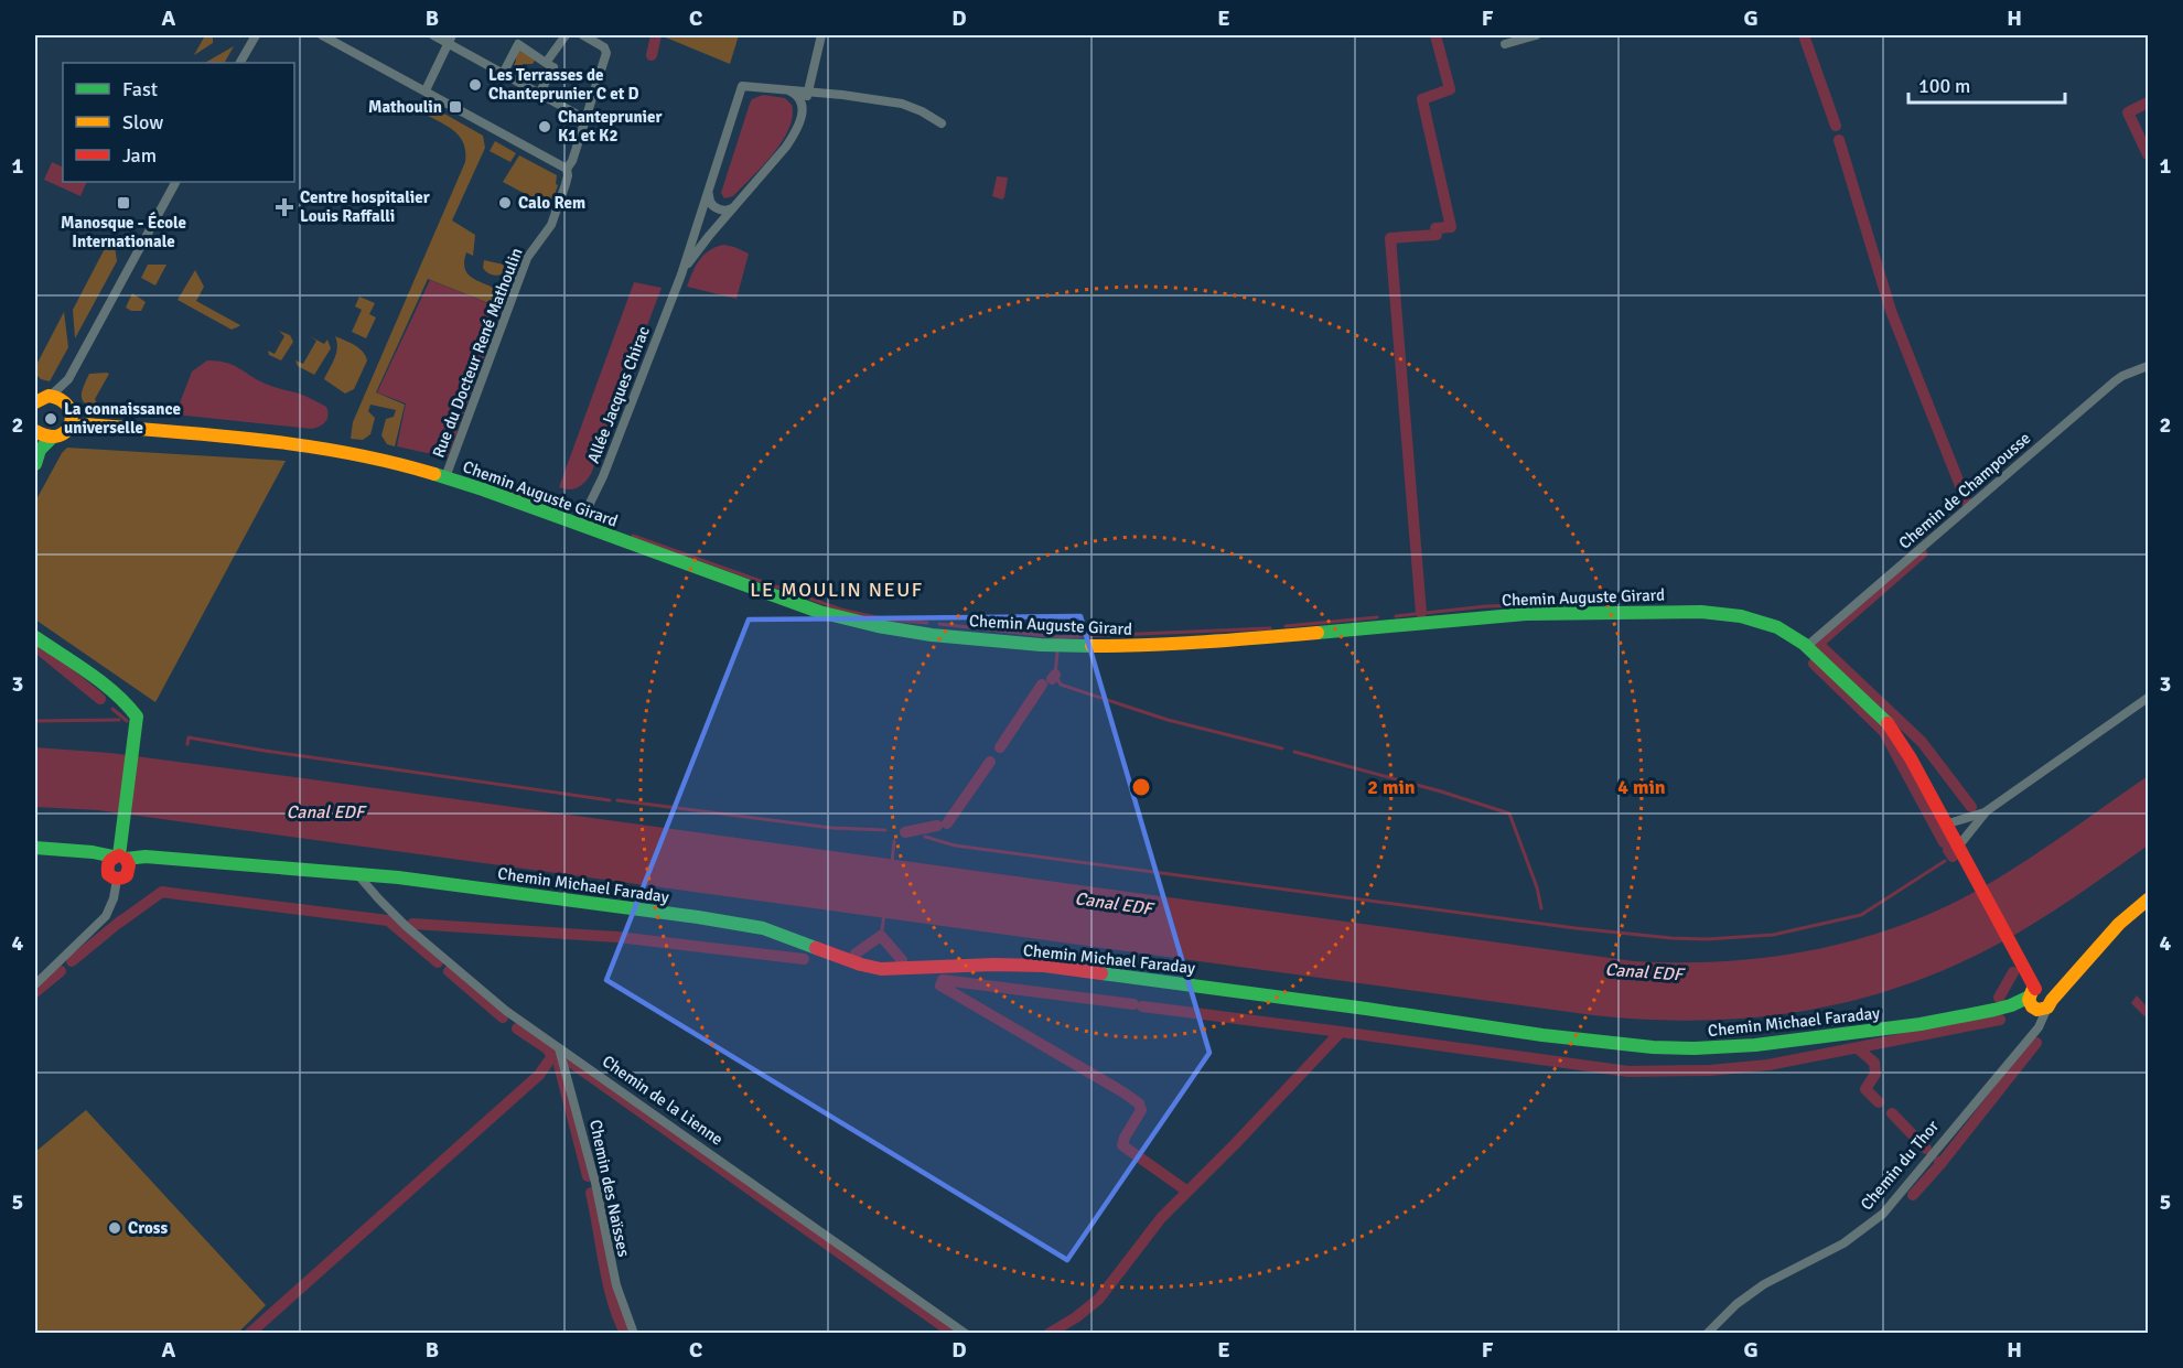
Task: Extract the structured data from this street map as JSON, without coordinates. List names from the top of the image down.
{
  "streets": {
    "street": [
      "Rue du Docteur René Mathoulin",
      "Allée Jacques Chirac",
      "Chemin de Champousse",
      "Chemin Auguste Girard",
      "Chemin Michael Faraday",
      "Chemin de la Lienne",
      "Chemin du Thor",
      "Chemin des Naïsses"
    ]
  },
  "crossings": [
    ["Rue du Docteur René Mathoulin", "Chemin Auguste Girard"],
    ["Allée Jacques Chirac", "Chemin Auguste Girard"],
    ["Chemin de Champousse", "Chemin Auguste Girard"],
    ["Chemin Michael Faraday", "Chemin de la Lienne"],
    ["Chemin Michael Faraday", "Chemin du Thor"],
    ["Chemin de la Lienne", "Chemin des Naïsses"]
  ],
  "districts": ["LE MOULIN NEUF"],
  "water": ["Canal EDF"],
  "places": {
    "other": [
      "Les Terrasses de Chanteprunier C et D",
      "Chanteprunier K1 et K2",
      "Calo Rem",
      "La connaissance universelle",
      "Cross"
    ],
    "transit": ["Mathoulin", "Manosque - École Internationale"],
    "health": ["Centre hospitalier Louis Raffalli"]
  },
  "legend": ["Fast", "Slow", "Jam"],
  "scale_bar": "100 m",
  "grid": {
    "columns": [
      "A",
      "B",
      "C",
      "D",
      "E",
      "F",
      "G",
      "H"
    ],
    "rows": [
      "1",
      "2",
      "3",
      "4",
      "5"
    ]
  },
  "rings": ["2 min", "4 min"]
}
